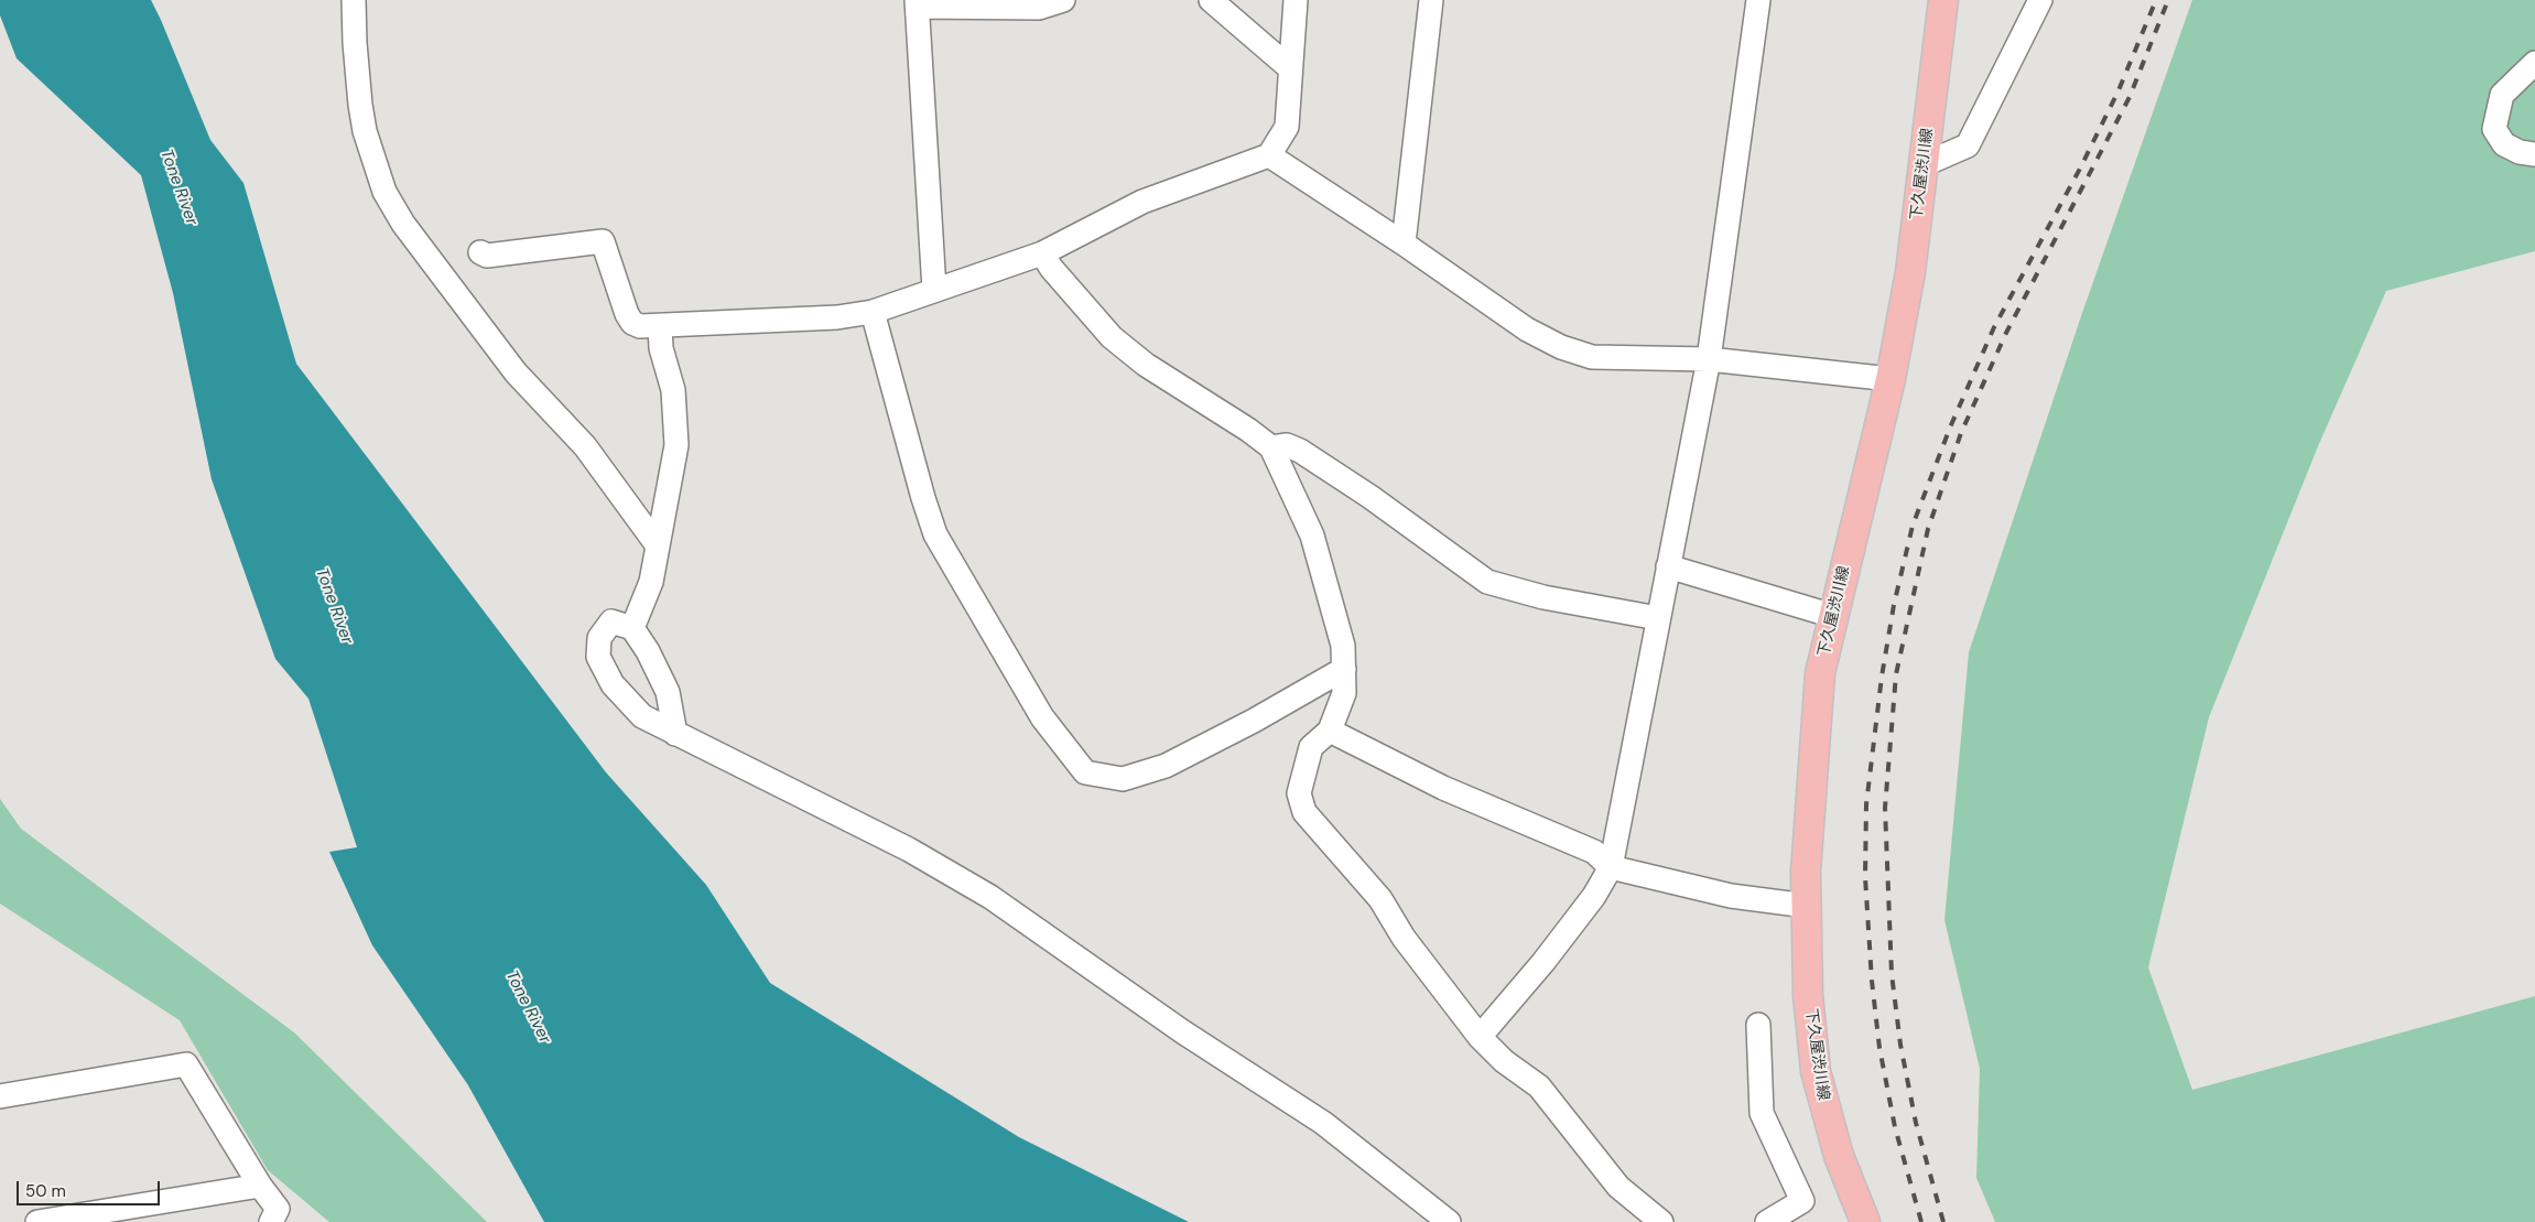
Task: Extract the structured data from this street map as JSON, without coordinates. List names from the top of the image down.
{
  "streets": {
    "main road": ["下久屋渋川線"]
  },
  "water": ["Tone River"],
  "scale_bar": "50 m"
}
